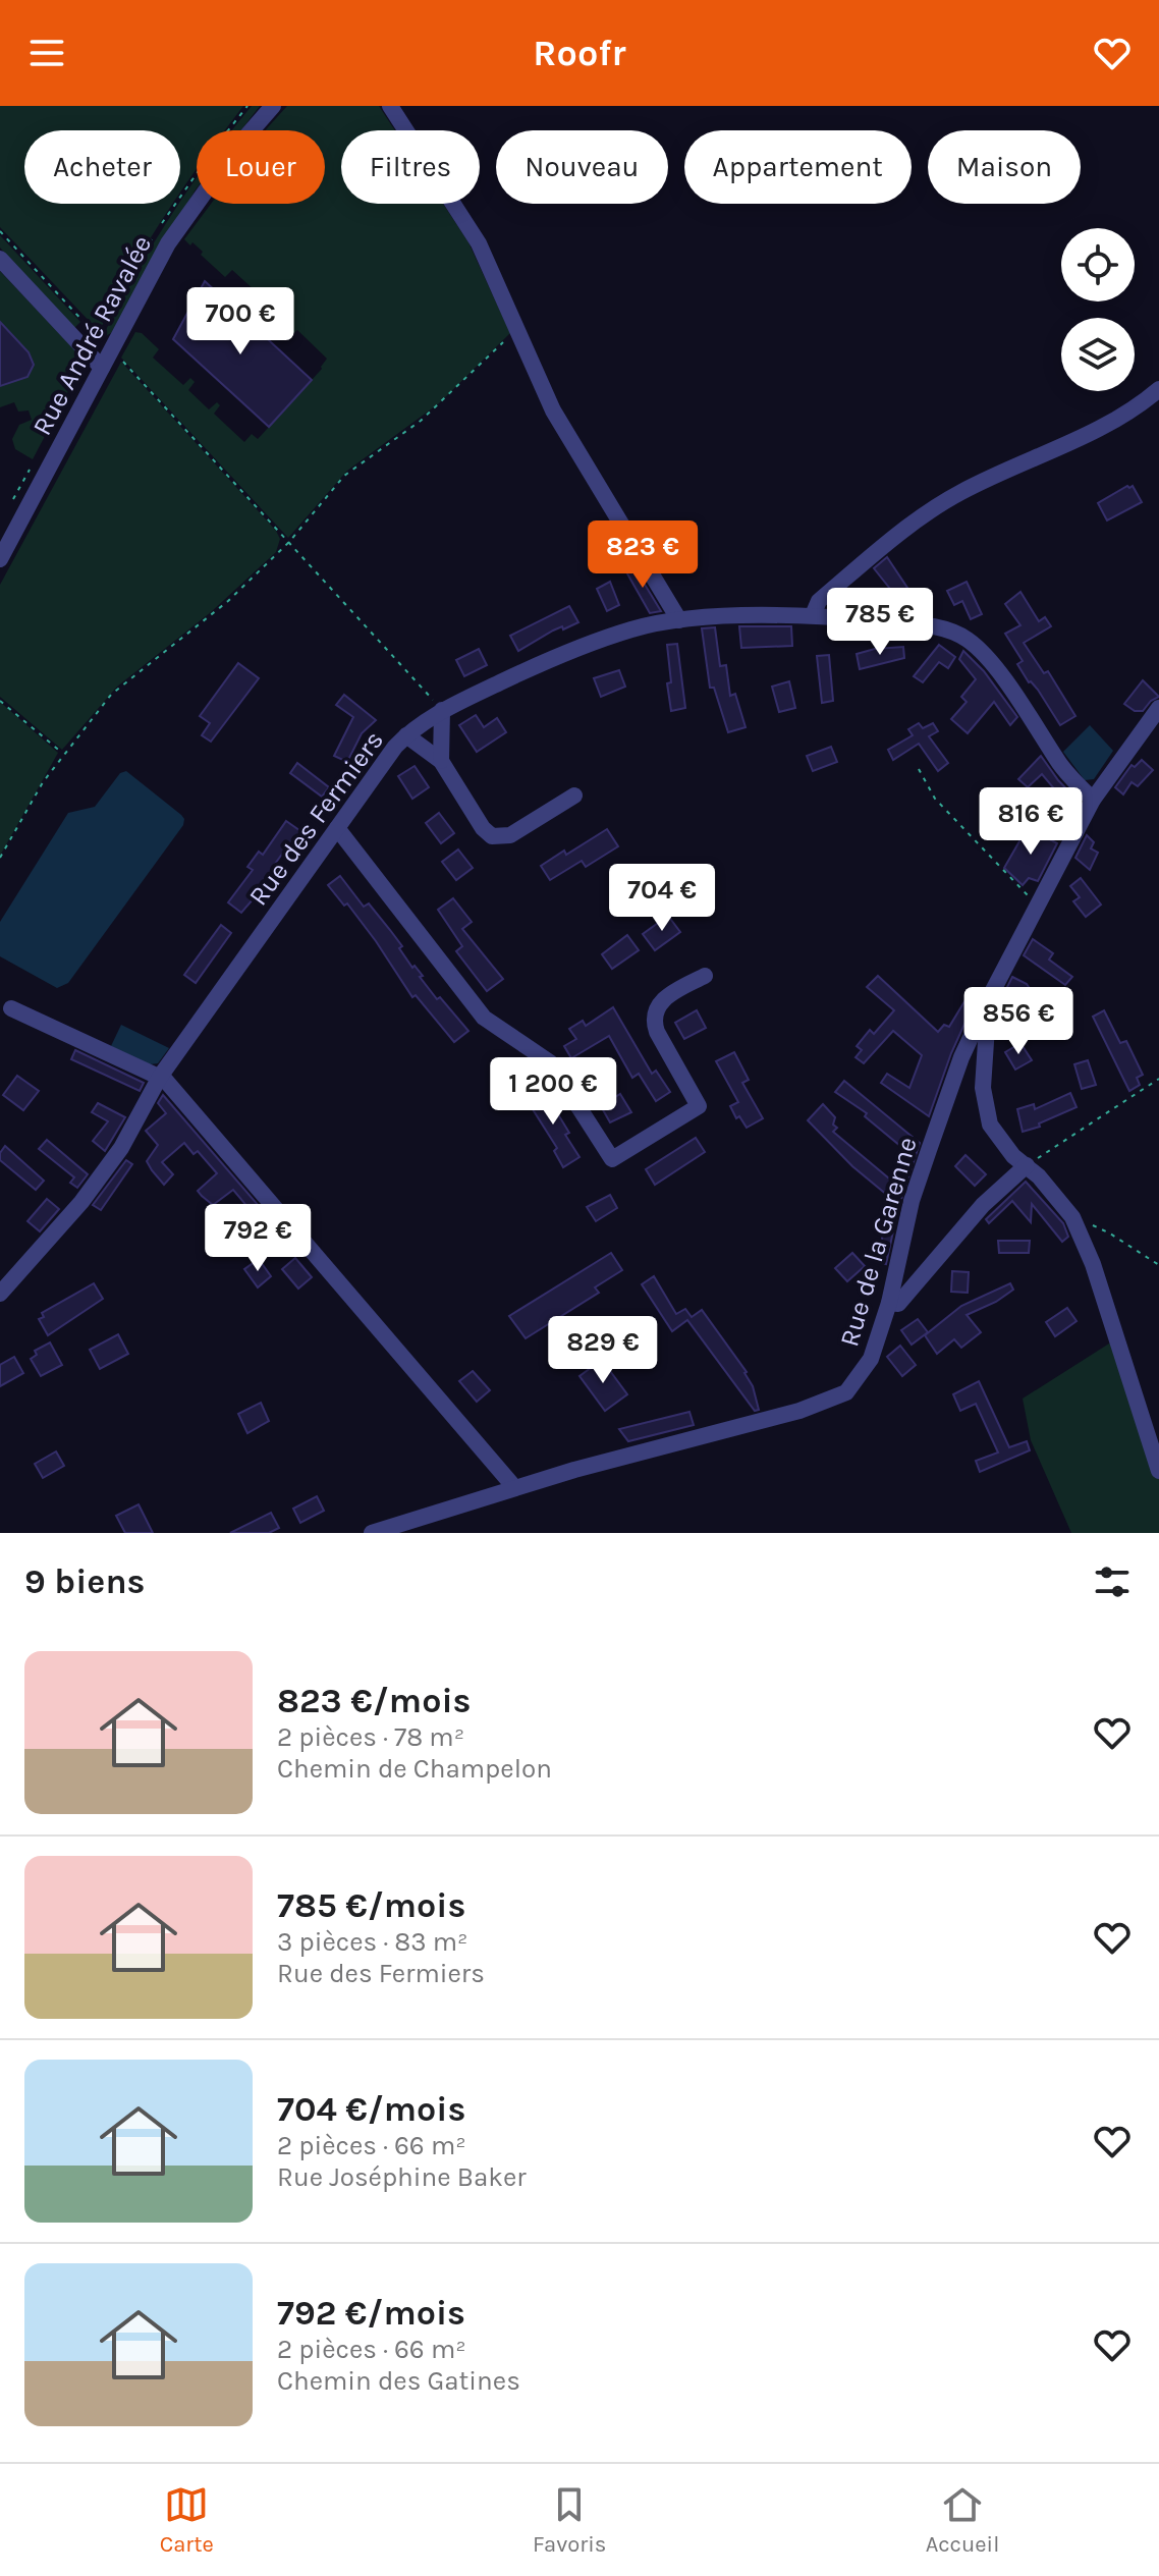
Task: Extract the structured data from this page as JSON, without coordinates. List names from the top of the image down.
{
  "streets": {
    "street": ["Rue André Ravalée", "Rue des Fermiers", "Rue de la Garenne"]
  },
  "crossings": [
    ["Rue des Fermiers", "Rue de la Garenne"]
  ],
  "page": {
    "header": "Roofr",
    "chip": [
      "Acheter",
      "Louer",
      "Filtres",
      "Nouveau",
      "Appartement",
      "Maison"
    ],
    "price": [
      "700 €",
      "823 €",
      "785 €",
      "816 €",
      "704 €",
      "856 €",
      "1 200 €",
      "792 €",
      "829 €"
    ],
    "heading": "9 biens",
    "list": [
      {
        "name": "823 €/mois",
        "note": "2 pièces · 78 m² · Chemin de Champelon"
      },
      {
        "name": "785 €/mois",
        "note": "3 pièces · 83 m² · Rue des Fermiers"
      },
      {
        "name": "704 €/mois",
        "note": "2 pièces · 66 m² · Rue Joséphine Baker"
      },
      {
        "name": "792 €/mois",
        "note": "2 pièces · 66 m² · Chemin des Gatines"
      }
    ],
    "tabs": ["Carte", "Favoris", "Accueil"]
  }
}
